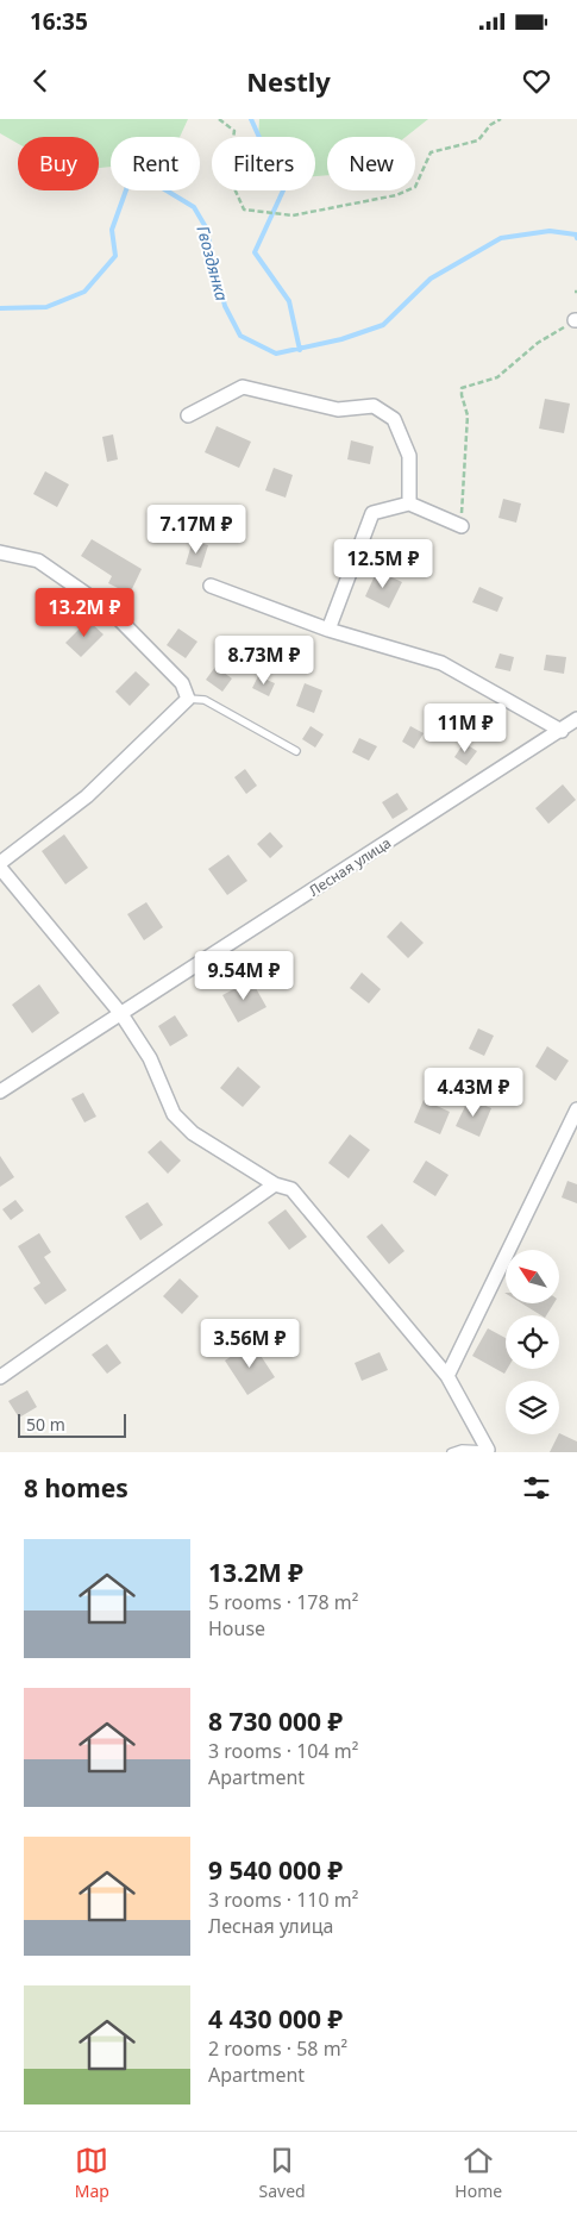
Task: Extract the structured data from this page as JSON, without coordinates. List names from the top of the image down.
{
  "streets": {
    "street": ["Лесная улица"]
  },
  "water": ["Гвоздянка"],
  "scale_bar": "50 m",
  "north": "top left",
  "page": {
    "status": "16:35",
    "header": "Nestly",
    "chip": [
      "Buy",
      "Rent",
      "Filters",
      "New"
    ],
    "price": [
      "7.17M ₽",
      "12.5M ₽",
      "13.2M ₽",
      "8.73M ₽",
      "11M ₽",
      "9.54M ₽",
      "4.43M ₽",
      "3.56M ₽"
    ],
    "scale": "50 m",
    "heading": "8 homes",
    "list": [
      {
        "name": "13.2M ₽",
        "note": "5 rooms · 178 m² · House"
      },
      {
        "name": "8 730 000 ₽",
        "note": "3 rooms · 104 m² · Apartment"
      },
      {
        "name": "9 540 000 ₽",
        "note": "3 rooms · 110 m² · Лесная улица"
      },
      {
        "name": "4 430 000 ₽",
        "note": "2 rooms · 58 m² · Apartment"
      }
    ],
    "tabs": ["Map", "Saved", "Home"]
  }
}
